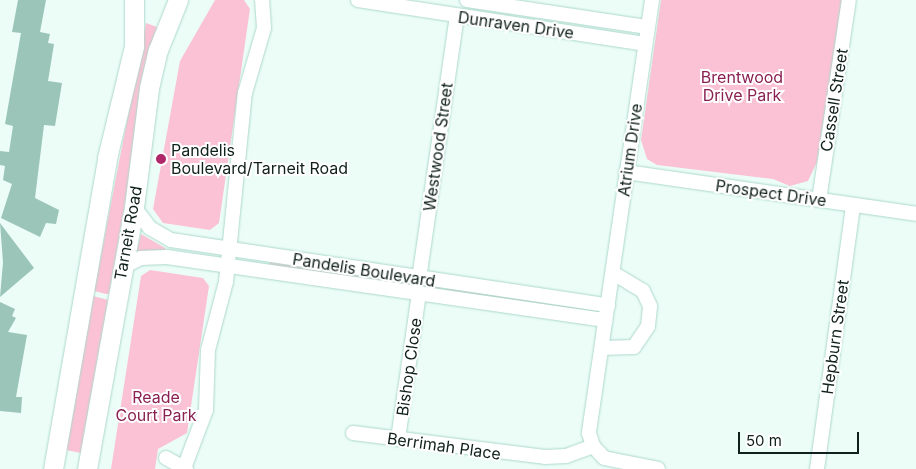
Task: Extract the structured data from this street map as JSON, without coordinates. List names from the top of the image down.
{
  "streets": {
    "main road": ["Tarneit Road"],
    "street": [
      "Dunraven Drive",
      "Cassell Street",
      "Westwood Street",
      "Atrium Drive",
      "Prospect Drive",
      "Pandelis Boulevard",
      "Hepburn Street",
      "Bishop Close",
      "Berrimah Place"
    ]
  },
  "crossings": [
    ["Dunraven Drive", "Westwood Street"],
    ["Dunraven Drive", "Atrium Drive"],
    ["Cassell Street", "Prospect Drive"],
    ["Westwood Street", "Pandelis Boulevard"],
    ["Atrium Drive", "Prospect Drive"],
    ["Atrium Drive", "Pandelis Boulevard"],
    ["Atrium Drive", "Berrimah Place"],
    ["Prospect Drive", "Hepburn Street"],
    ["Tarneit Road", "Pandelis Boulevard"],
    ["Pandelis Boulevard", "Bishop Close"],
    ["Bishop Close", "Berrimah Place"]
  ],
  "parks": ["Brentwood Drive Park", "Reade Court Park"],
  "places": ["Pandelis Boulevard/Tarneit Road"],
  "scale_bar": "50 m"
}
